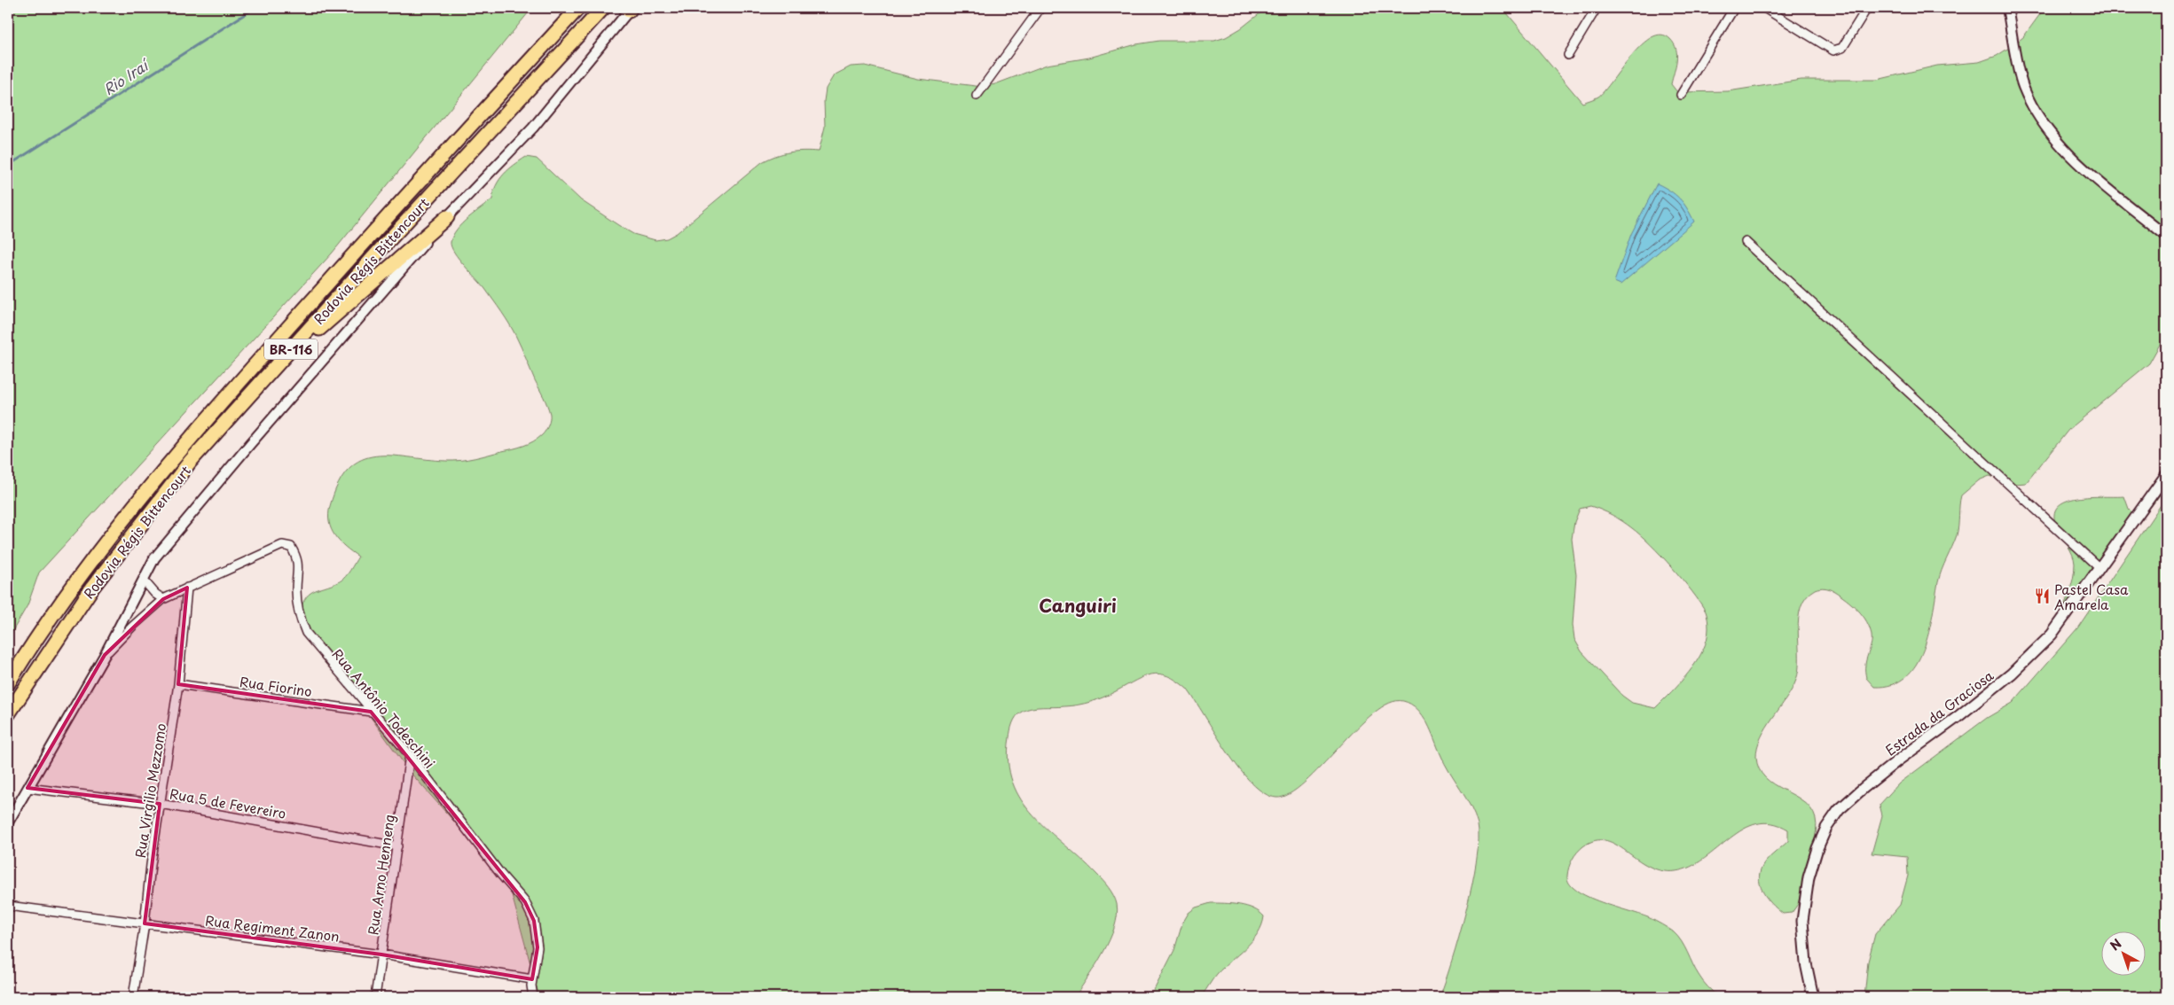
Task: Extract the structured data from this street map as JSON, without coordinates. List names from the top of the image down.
{
  "streets": {
    "highway": ["Rodovia Régis Bittencourt", "BR-116"],
    "main road": ["Estrada da Graciosa"],
    "street": [
      "Rua Fiorino",
      "Rua Antônio Todeschini",
      "Rua Virgilio Mezzomo",
      "Rua 5 de Fevereiro",
      "Rua Arno Henneng",
      "Rua Regiment Zanon"
    ]
  },
  "crossings": [
    ["Rua Fiorino", "Rua Antônio Todeschini"],
    ["Rua Fiorino", "Rua Virgilio Mezzomo"],
    ["Rua Antônio Todeschini", "Rua Virgilio Mezzomo"],
    ["Rua Antônio Todeschini", "Rua Arno Henneng"],
    ["Rua Antônio Todeschini", "Rua Regiment Zanon"],
    ["Rua Virgilio Mezzomo", "Rua 5 de Fevereiro"],
    ["Rua Virgilio Mezzomo", "Rua Regiment Zanon"],
    ["Rua 5 de Fevereiro", "Rua Arno Henneng"],
    ["Rua Arno Henneng", "Rua Regiment Zanon"]
  ],
  "districts": ["Canguiri"],
  "water": ["Rio Iraí"],
  "places": {
    "restaurant": ["Pastel Casa Amarela"]
  },
  "north": "top left"
}
